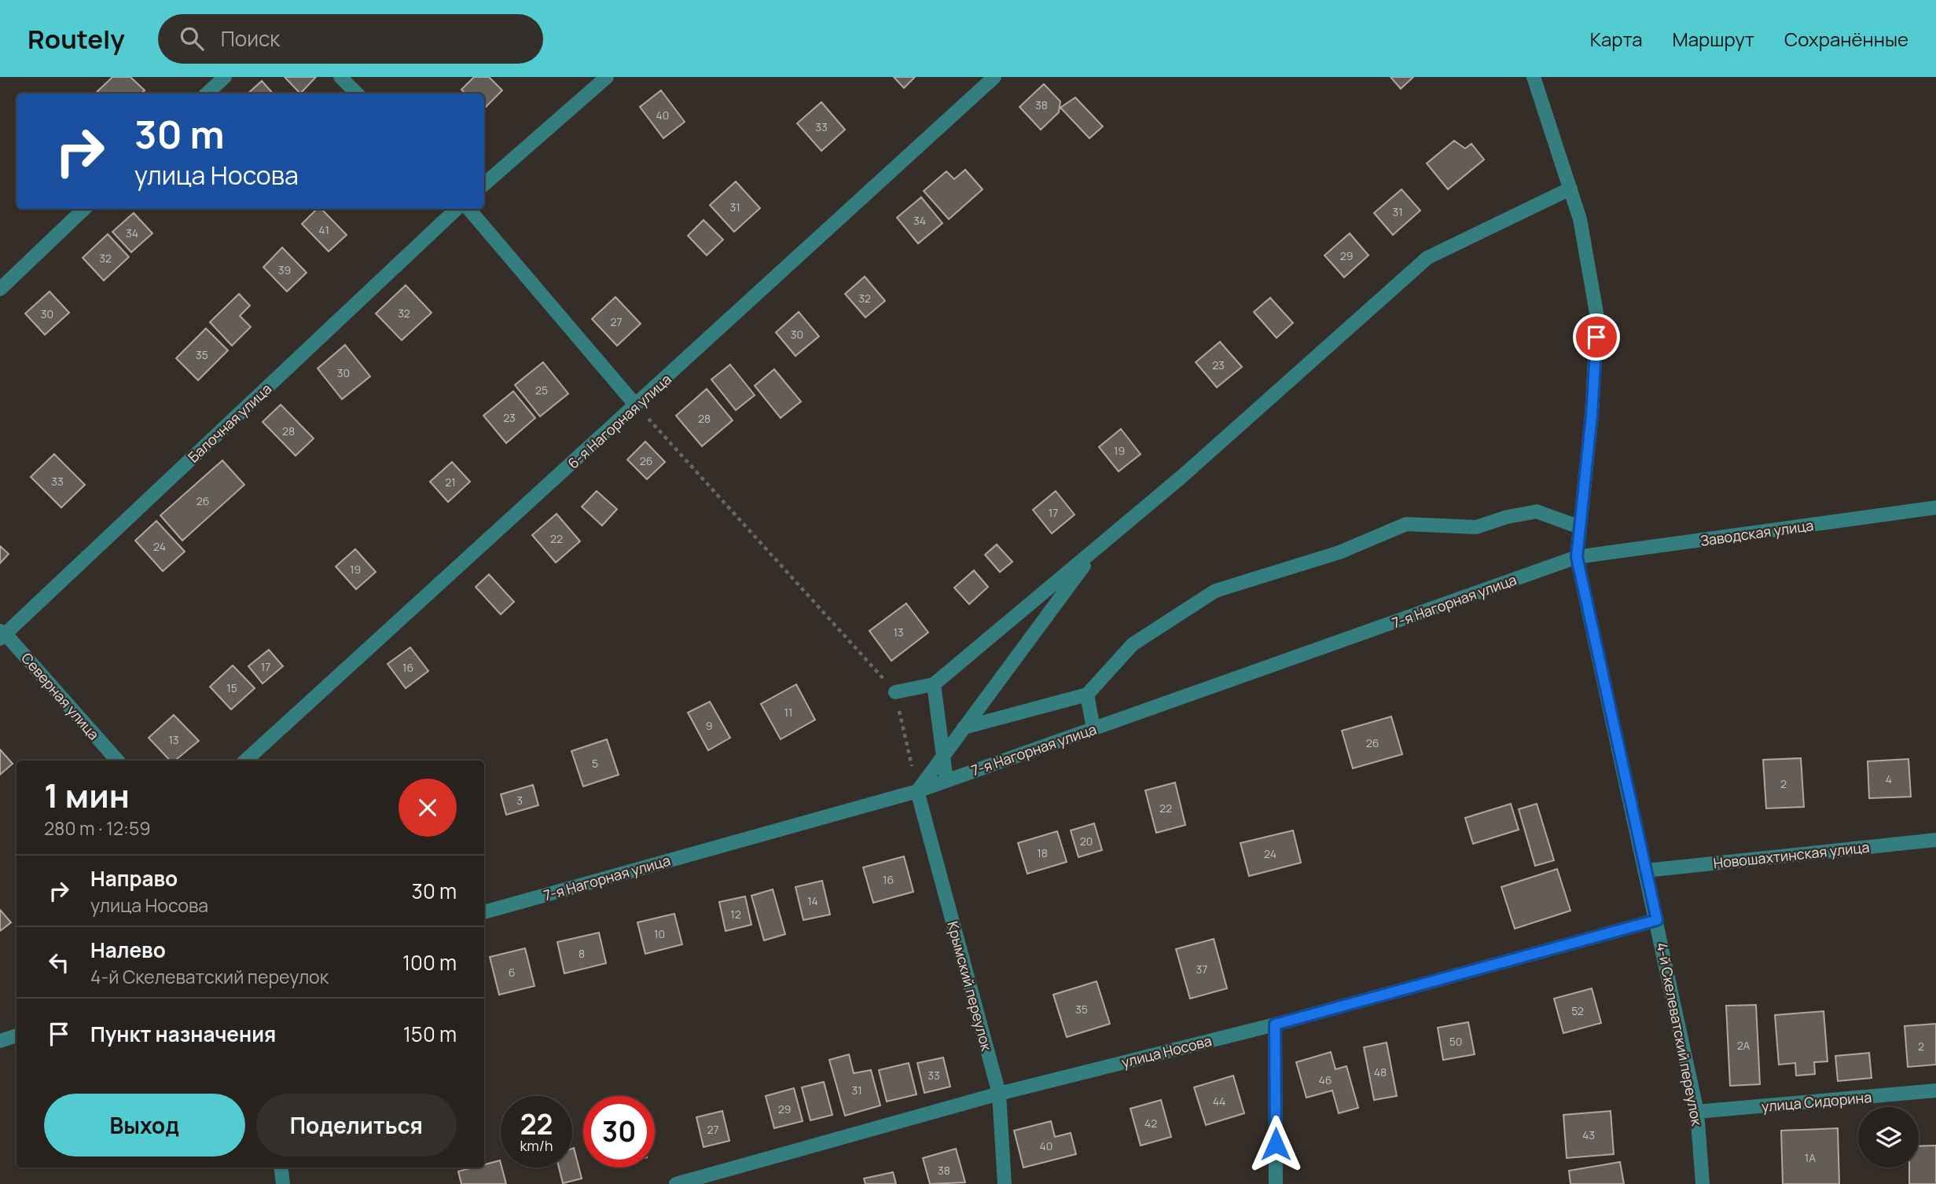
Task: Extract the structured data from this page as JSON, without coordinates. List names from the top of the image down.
{
  "streets": {
    "street": [
      "6-я Нагорная улица",
      "Балочная улица",
      "Заводская улица",
      "7-я Нагорная улица",
      "Северная улица",
      "Новошахтинская улица",
      "Крымский переулок",
      "4-й Скелеватский переулок",
      "улица Носова",
      "улица Сидорина"
    ]
  },
  "crossings": [
    ["Балочная улица", "Северная улица"],
    ["Заводская улица", "7-я Нагорная улица"],
    ["Заводская улица", "4-й Скелеватский переулок"],
    ["7-я Нагорная улица", "Крымский переулок"],
    ["7-я Нагорная улица", "4-й Скелеватский переулок"],
    ["Новошахтинская улица", "4-й Скелеватский переулок"],
    ["Крымский переулок", "улица Носова"],
    ["4-й Скелеватский переулок", "улица Носова"],
    ["4-й Скелеватский переулок", "улица Сидорина"]
  ],
  "house_numbers": [
    "38",
    "40",
    "33",
    "31",
    "31",
    "34",
    "41",
    "34",
    "29",
    "32",
    "39",
    "32",
    "32",
    "30",
    "27",
    "30",
    "35",
    "23",
    "30",
    "25",
    "23",
    "28",
    "28",
    "19",
    "26",
    "33",
    "21",
    "26",
    "17",
    "22",
    "24",
    "19",
    "13",
    "17",
    "16",
    "15",
    "11",
    "9",
    "13",
    "26",
    "5",
    "4",
    "2",
    "3",
    "22",
    "20",
    "18",
    "24",
    "16",
    "14",
    "12",
    "10",
    "8",
    "37",
    "6",
    "35",
    "52",
    "50",
    "2А",
    "2",
    "48",
    "33",
    "46",
    "31",
    "44",
    "29",
    "42",
    "27",
    "43",
    "40",
    "1А",
    "38"
  ],
  "page": {
    "header": "Routely",
    "search": "Поиск",
    "nav": ["Карта", "Маршрут", "Сохранённые"],
    "turn": ["30 m", "улица Носова"],
    "heading": ["1 мин", "280 m · 12:59"],
    "list": [
      {
        "name": "Направо",
        "note": "улица Носова",
        "value": "30 m"
      },
      {
        "name": "Налево",
        "note": "4-й Скелеватский переулок",
        "value": "100 m"
      },
      {
        "name": "Пункт назначения",
        "value": "150 m"
      }
    ],
    "buttons": ["Выход", "Поделиться"],
    "speed": "22 km/h",
    "limit": "30"
  }
}
